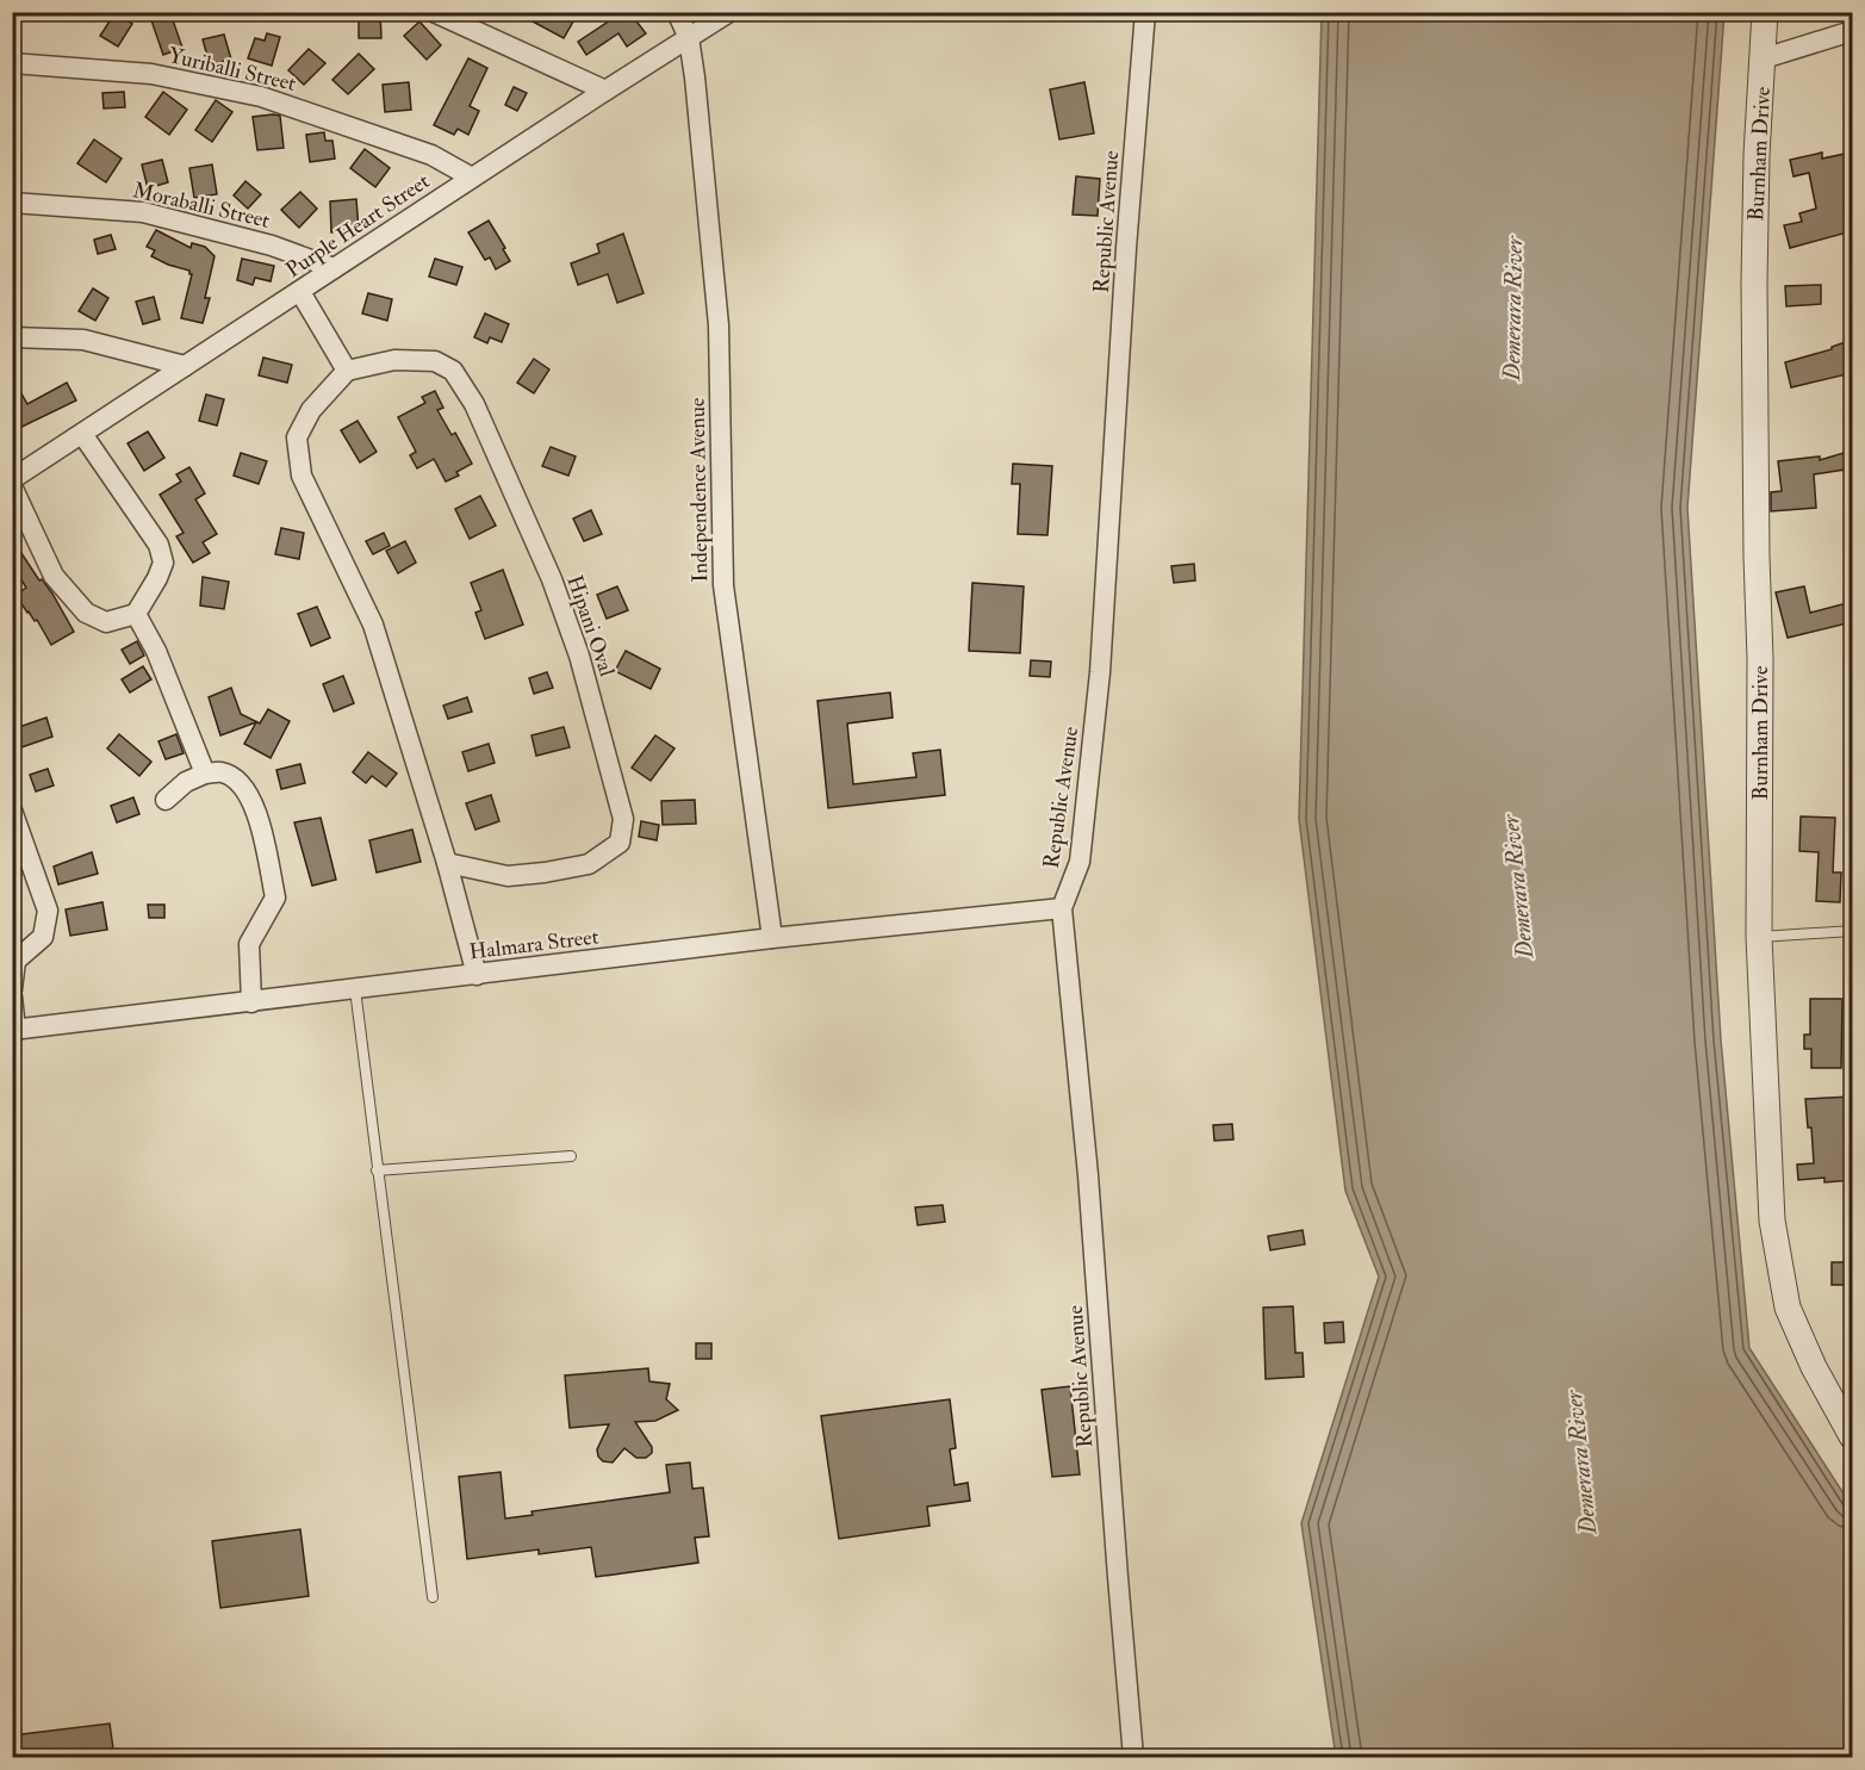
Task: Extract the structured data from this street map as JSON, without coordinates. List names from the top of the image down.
{
  "streets": {
    "street": [
      "Yuriballi Street",
      "Burnham Drive",
      "Moraballi Street",
      "Republic Avenue",
      "Purple Heart Street",
      "Independence Avenue",
      "Hipani Oval",
      "Halmara Street"
    ]
  },
  "crossings": [
    ["Yuriballi Street", "Purple Heart Street"],
    ["Moraballi Street", "Purple Heart Street"],
    ["Republic Avenue", "Halmara Street"],
    ["Purple Heart Street", "Independence Avenue"],
    ["Independence Avenue", "Halmara Street"]
  ],
  "water": ["Demerara River"]
}
